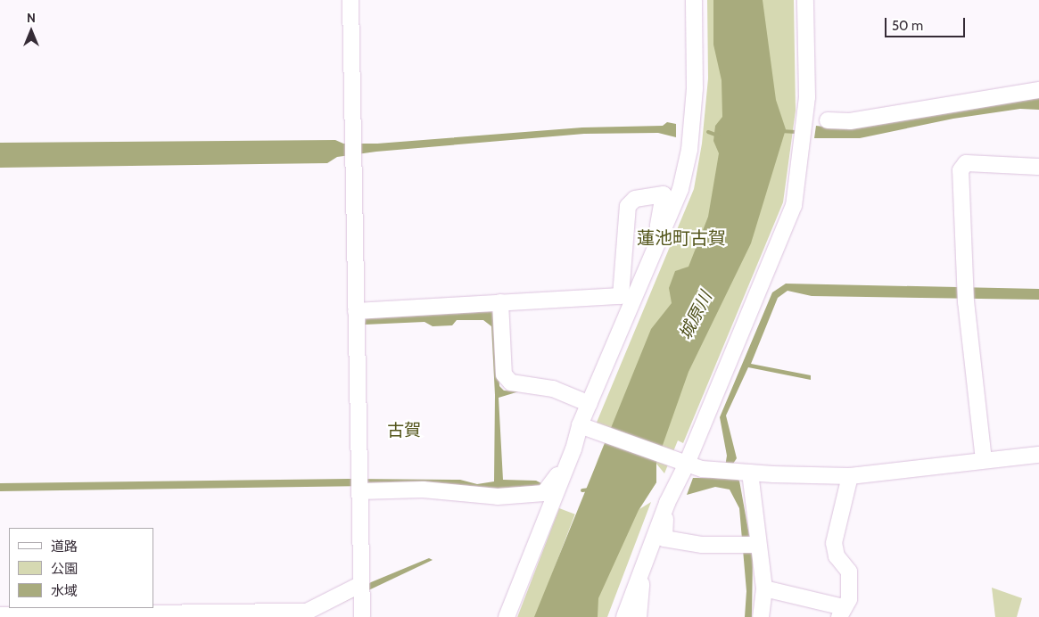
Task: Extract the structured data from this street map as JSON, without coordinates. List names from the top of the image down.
{
  "districts": ["蓮池町古賀", "古賀"],
  "water": ["城原川"],
  "legend": ["道路", "公園", "水域"],
  "scale_bar": "50 m",
  "north": "top"
}
